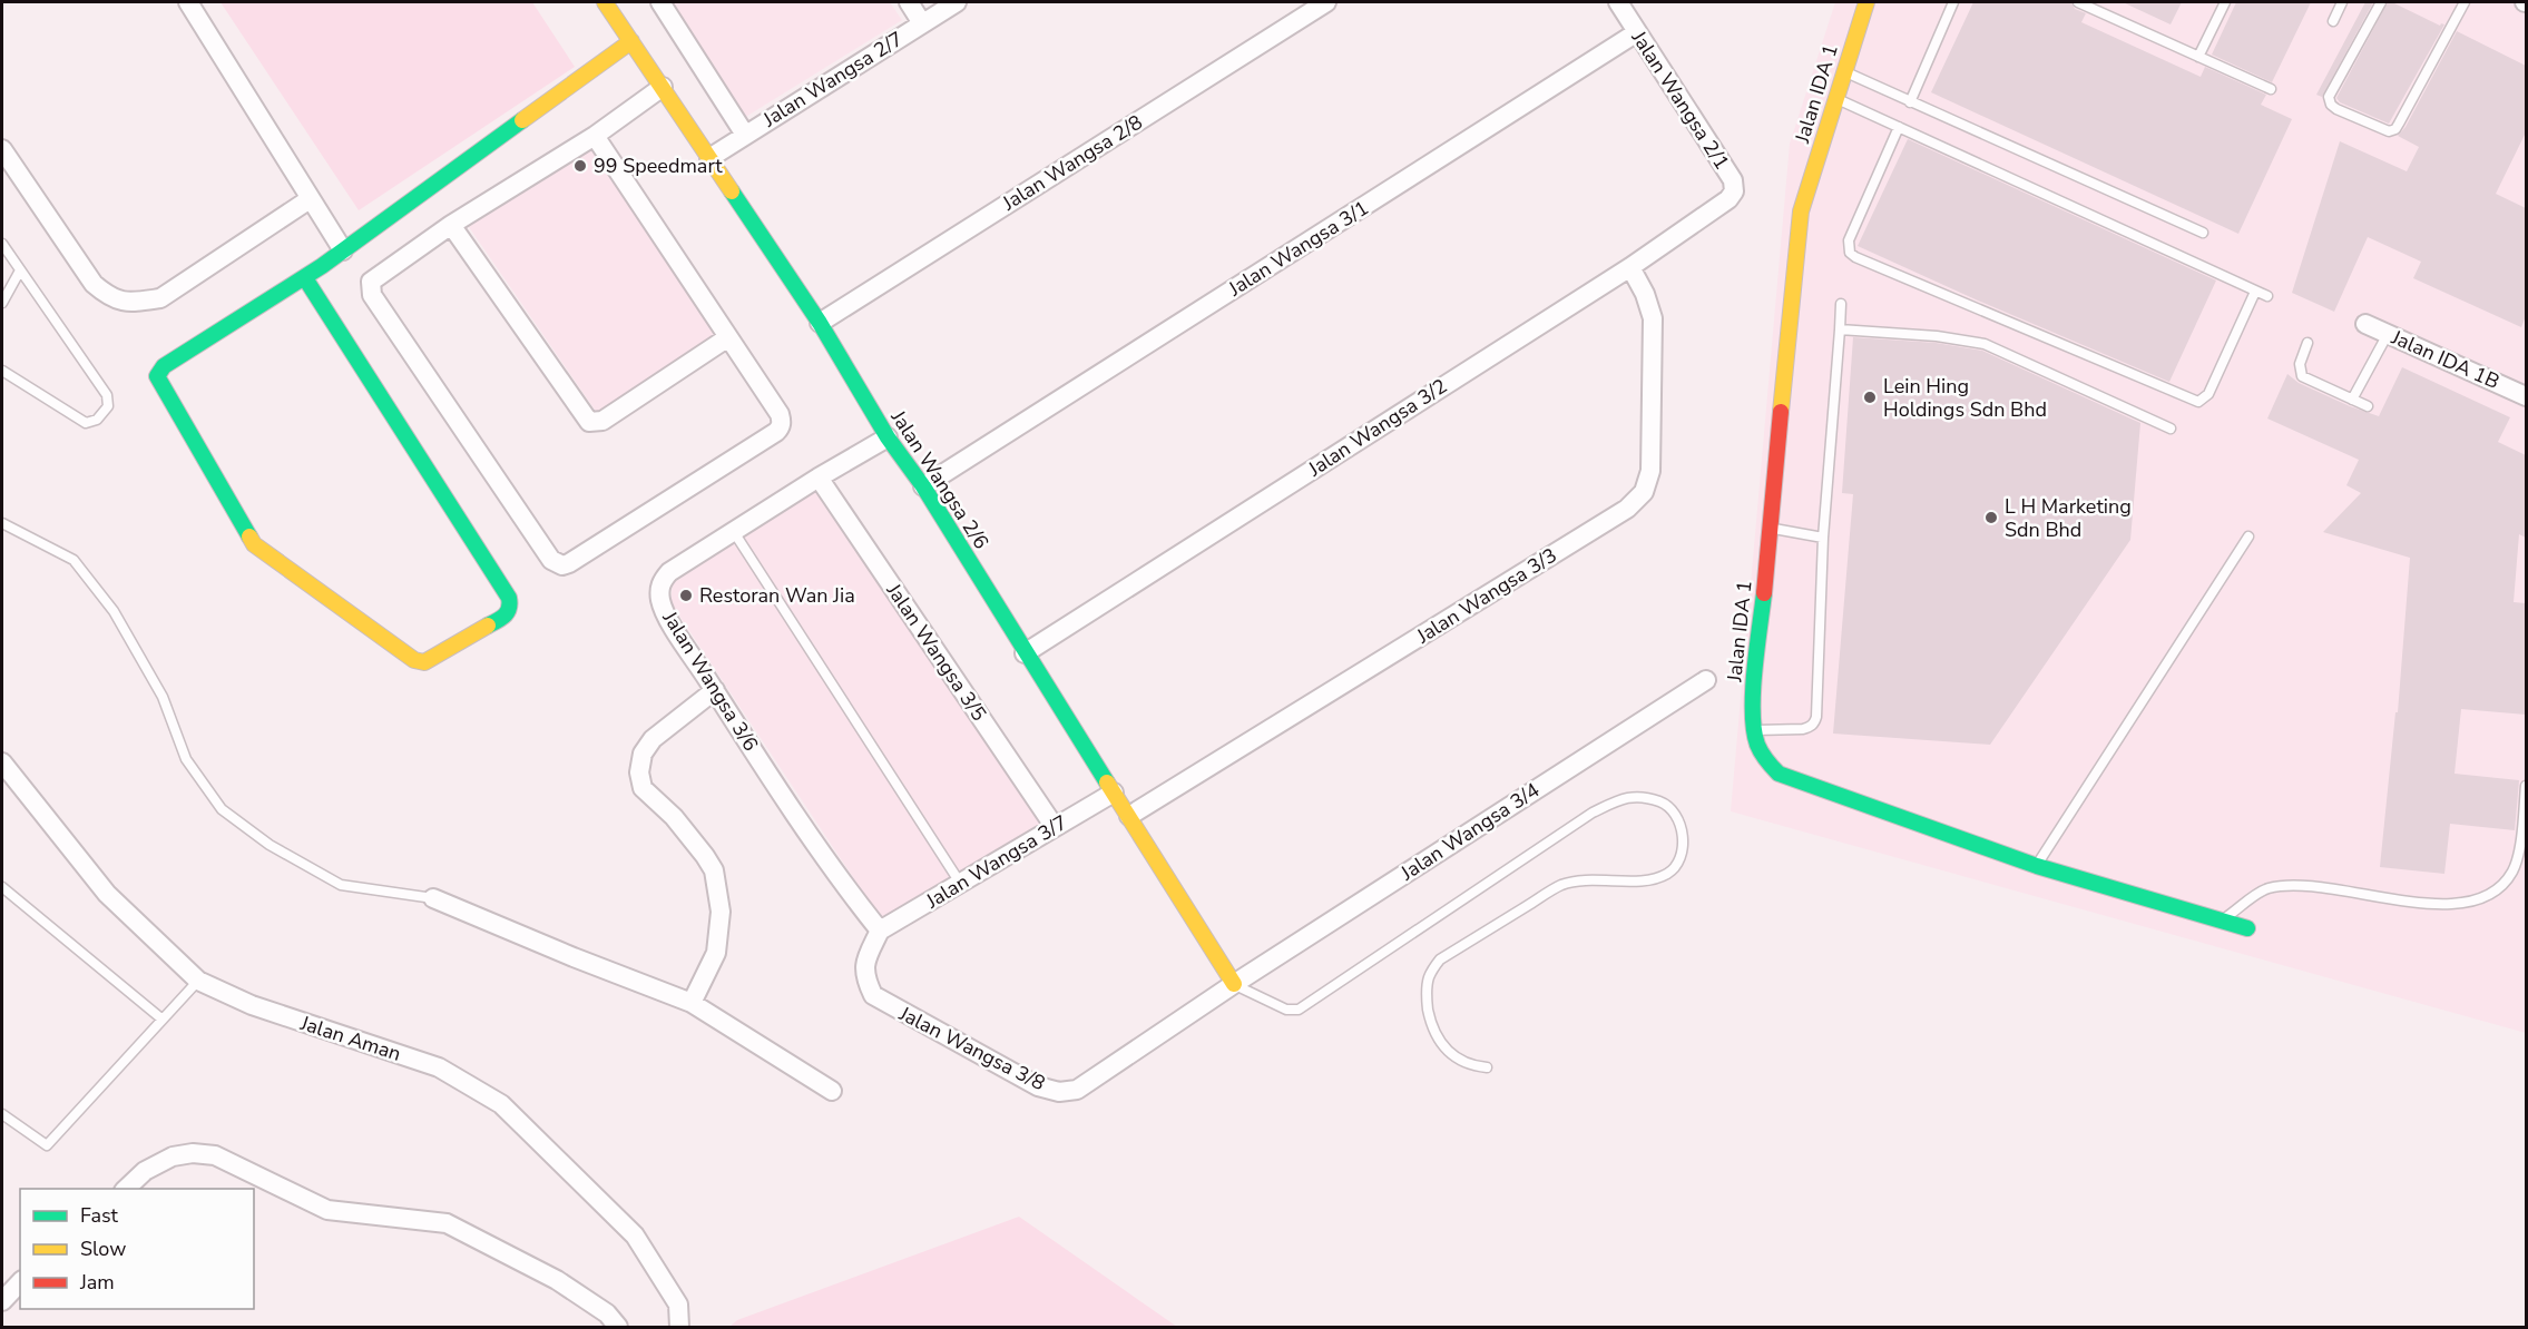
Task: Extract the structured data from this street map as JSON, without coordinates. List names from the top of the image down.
{
  "streets": {
    "street": [
      "Jalan Wangsa 2/7",
      "Jalan IDA 1",
      "Jalan Wangsa 2/1",
      "Jalan Wangsa 2/8",
      "Jalan Wangsa 3/1",
      "Jalan IDA 1B",
      "Jalan Wangsa 3/2",
      "Jalan Wangsa 2/6",
      "Jalan Wangsa 3/3",
      "Jalan Wangsa 3/5",
      "Jalan Wangsa 3/6",
      "Jalan Wangsa 3/4",
      "Jalan Wangsa 3/7",
      "Jalan Aman",
      "Jalan Wangsa 3/8"
    ]
  },
  "crossings": [
    ["Jalan Wangsa 2/7", "Jalan Wangsa 2/6"],
    ["Jalan Wangsa 2/1", "Jalan Wangsa 3/1"],
    ["Jalan Wangsa 2/1", "Jalan Wangsa 3/2"],
    ["Jalan Wangsa 2/8", "Jalan Wangsa 2/6"],
    ["Jalan Wangsa 3/1", "Jalan Wangsa 2/6"],
    ["Jalan Wangsa 3/2", "Jalan Wangsa 2/6"],
    ["Jalan Wangsa 3/2", "Jalan Wangsa 3/3"],
    ["Jalan Wangsa 2/6", "Jalan Wangsa 3/3"],
    ["Jalan Wangsa 2/6", "Jalan Wangsa 3/6"],
    ["Jalan Wangsa 2/6", "Jalan Wangsa 3/4"],
    ["Jalan Wangsa 2/6", "Jalan Wangsa 3/7"],
    ["Jalan Wangsa 2/6", "Jalan Wangsa 3/8"],
    ["Jalan Wangsa 3/5", "Jalan Wangsa 3/6"],
    ["Jalan Wangsa 3/5", "Jalan Wangsa 3/7"],
    ["Jalan Wangsa 3/6", "Jalan Wangsa 3/7"],
    ["Jalan Wangsa 3/6", "Jalan Wangsa 3/8"],
    ["Jalan Wangsa 3/4", "Jalan Wangsa 3/8"],
    ["Jalan Wangsa 3/7", "Jalan Wangsa 3/8"]
  ],
  "places": [
    "99 Speedmart",
    "Lein Hing Holdings Sdn Bhd",
    "L H Marketing Sdn Bhd",
    "Restoran Wan Jia"
  ],
  "legend": ["Fast", "Slow", "Jam"]
}
